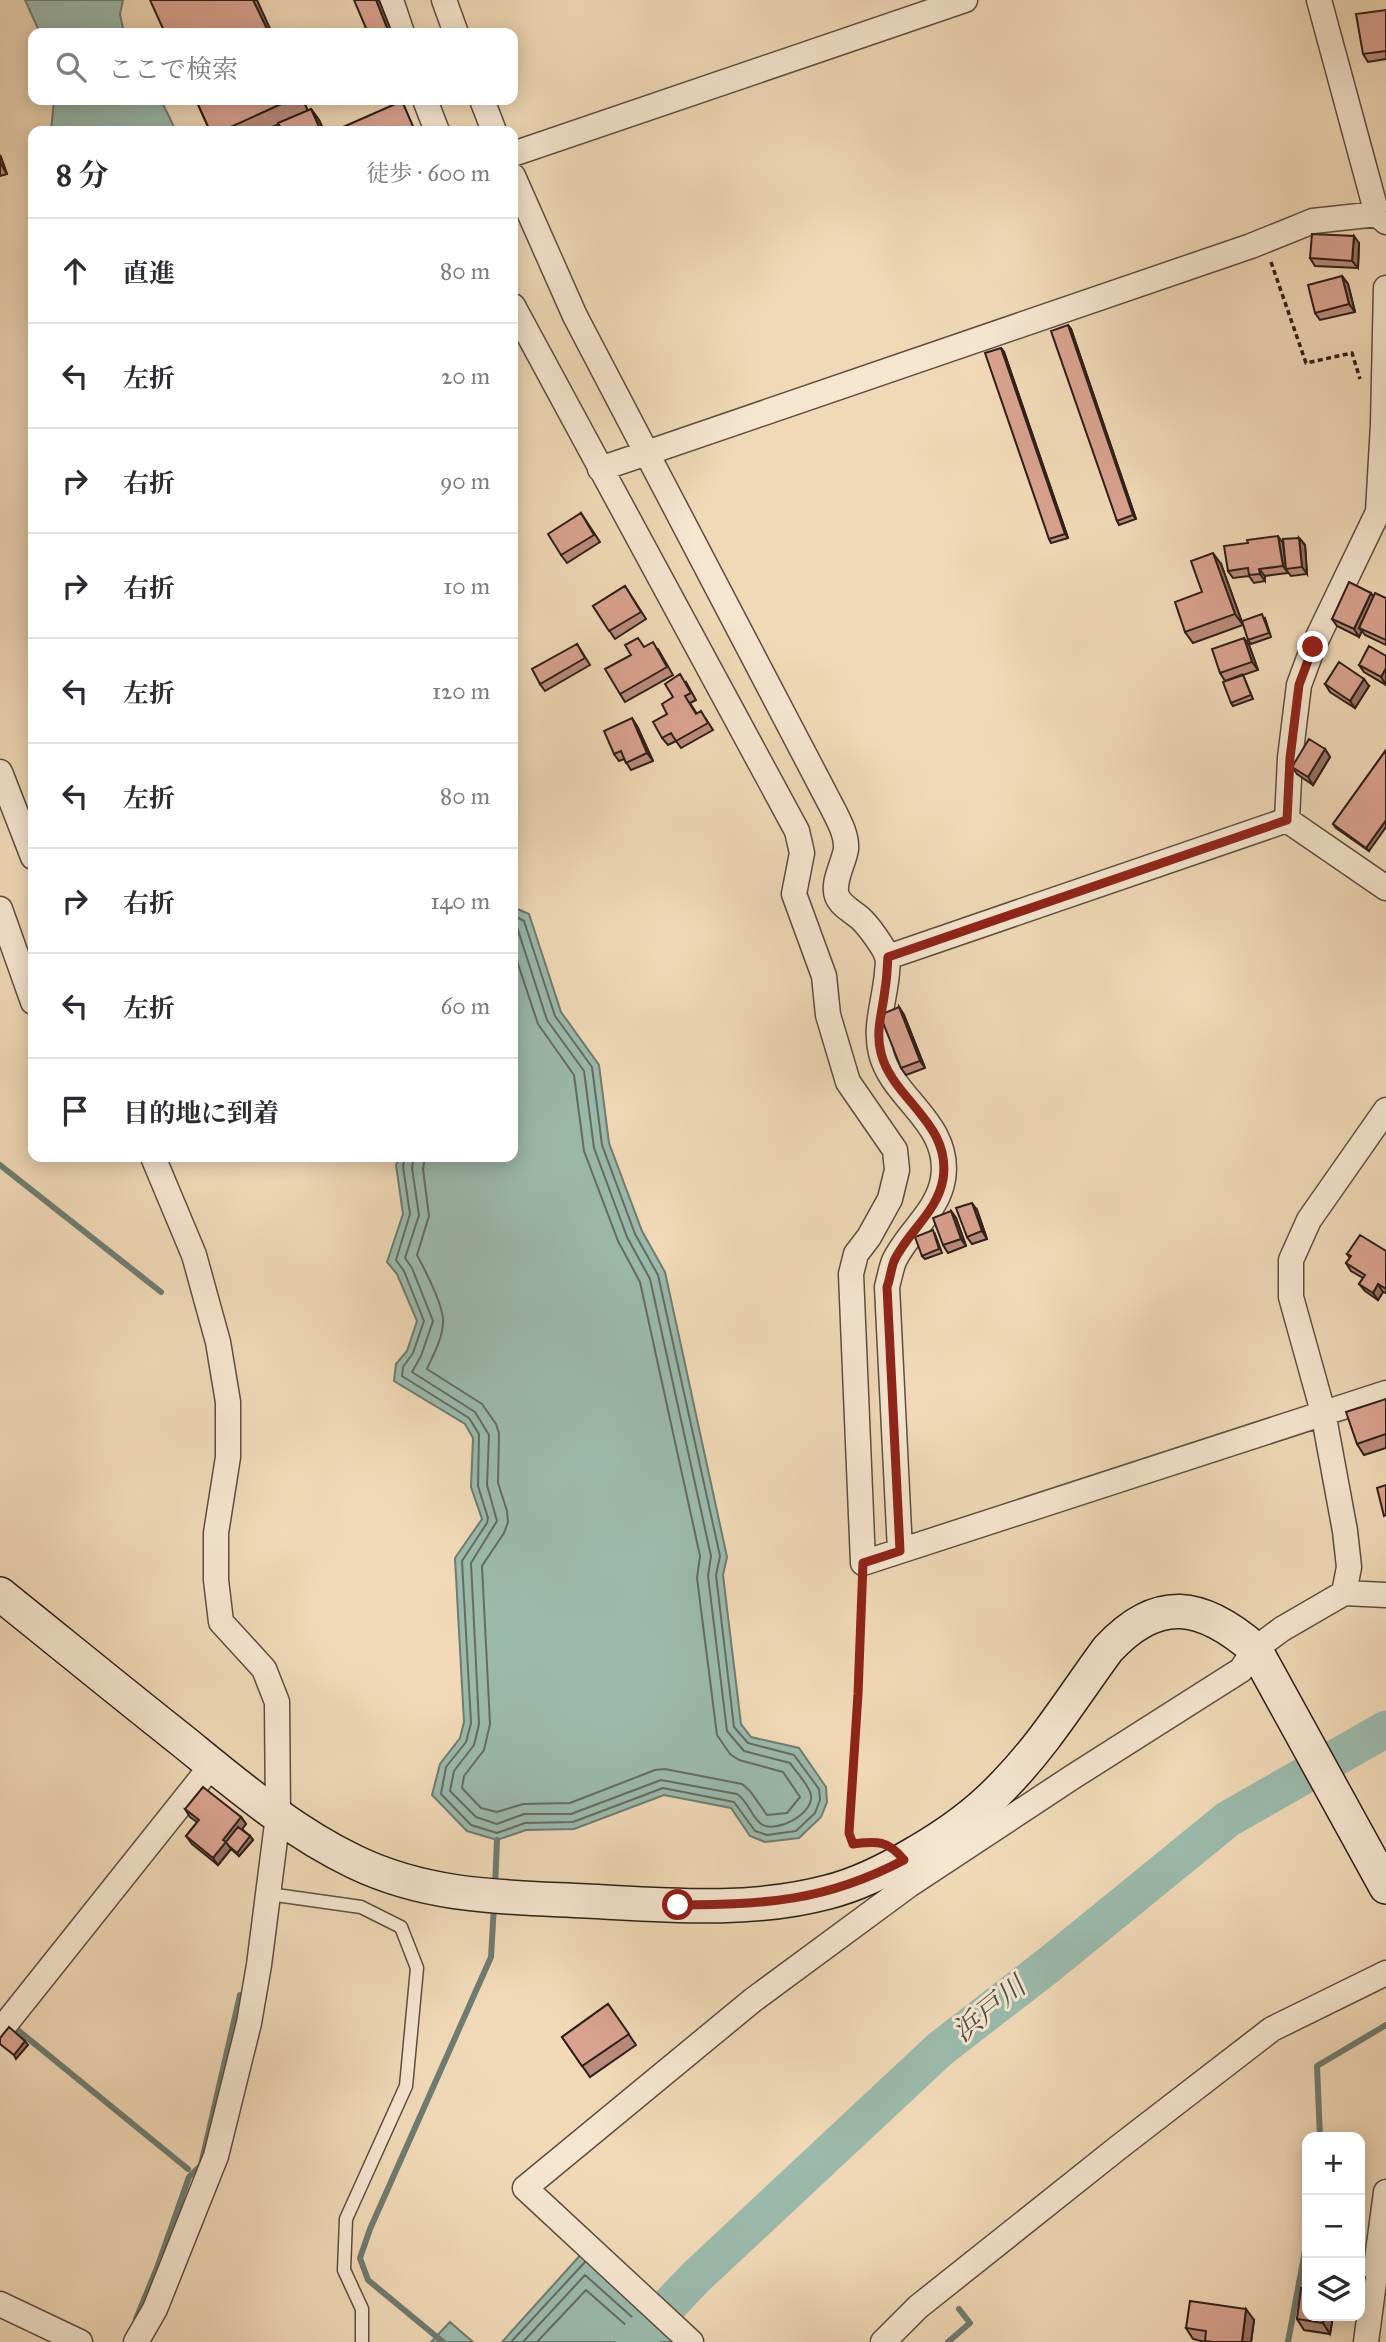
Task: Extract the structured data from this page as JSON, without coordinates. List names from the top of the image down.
{
  "water": ["浜戸川"],
  "page": {
    "search": "ここで検索",
    "heading": ["8 分", "徒歩 · 600 m"],
    "list": [
      ["直進", "80 m"],
      ["左折", "20 m"],
      ["右折", "90 m"],
      ["右折", "10 m"],
      ["左折", "120 m"],
      ["左折", "80 m"],
      ["右折", "140 m"],
      ["左折", "60 m"],
      "目的地に到着"
    ],
    "map_buttons": ["+", "−"]
  }
}
